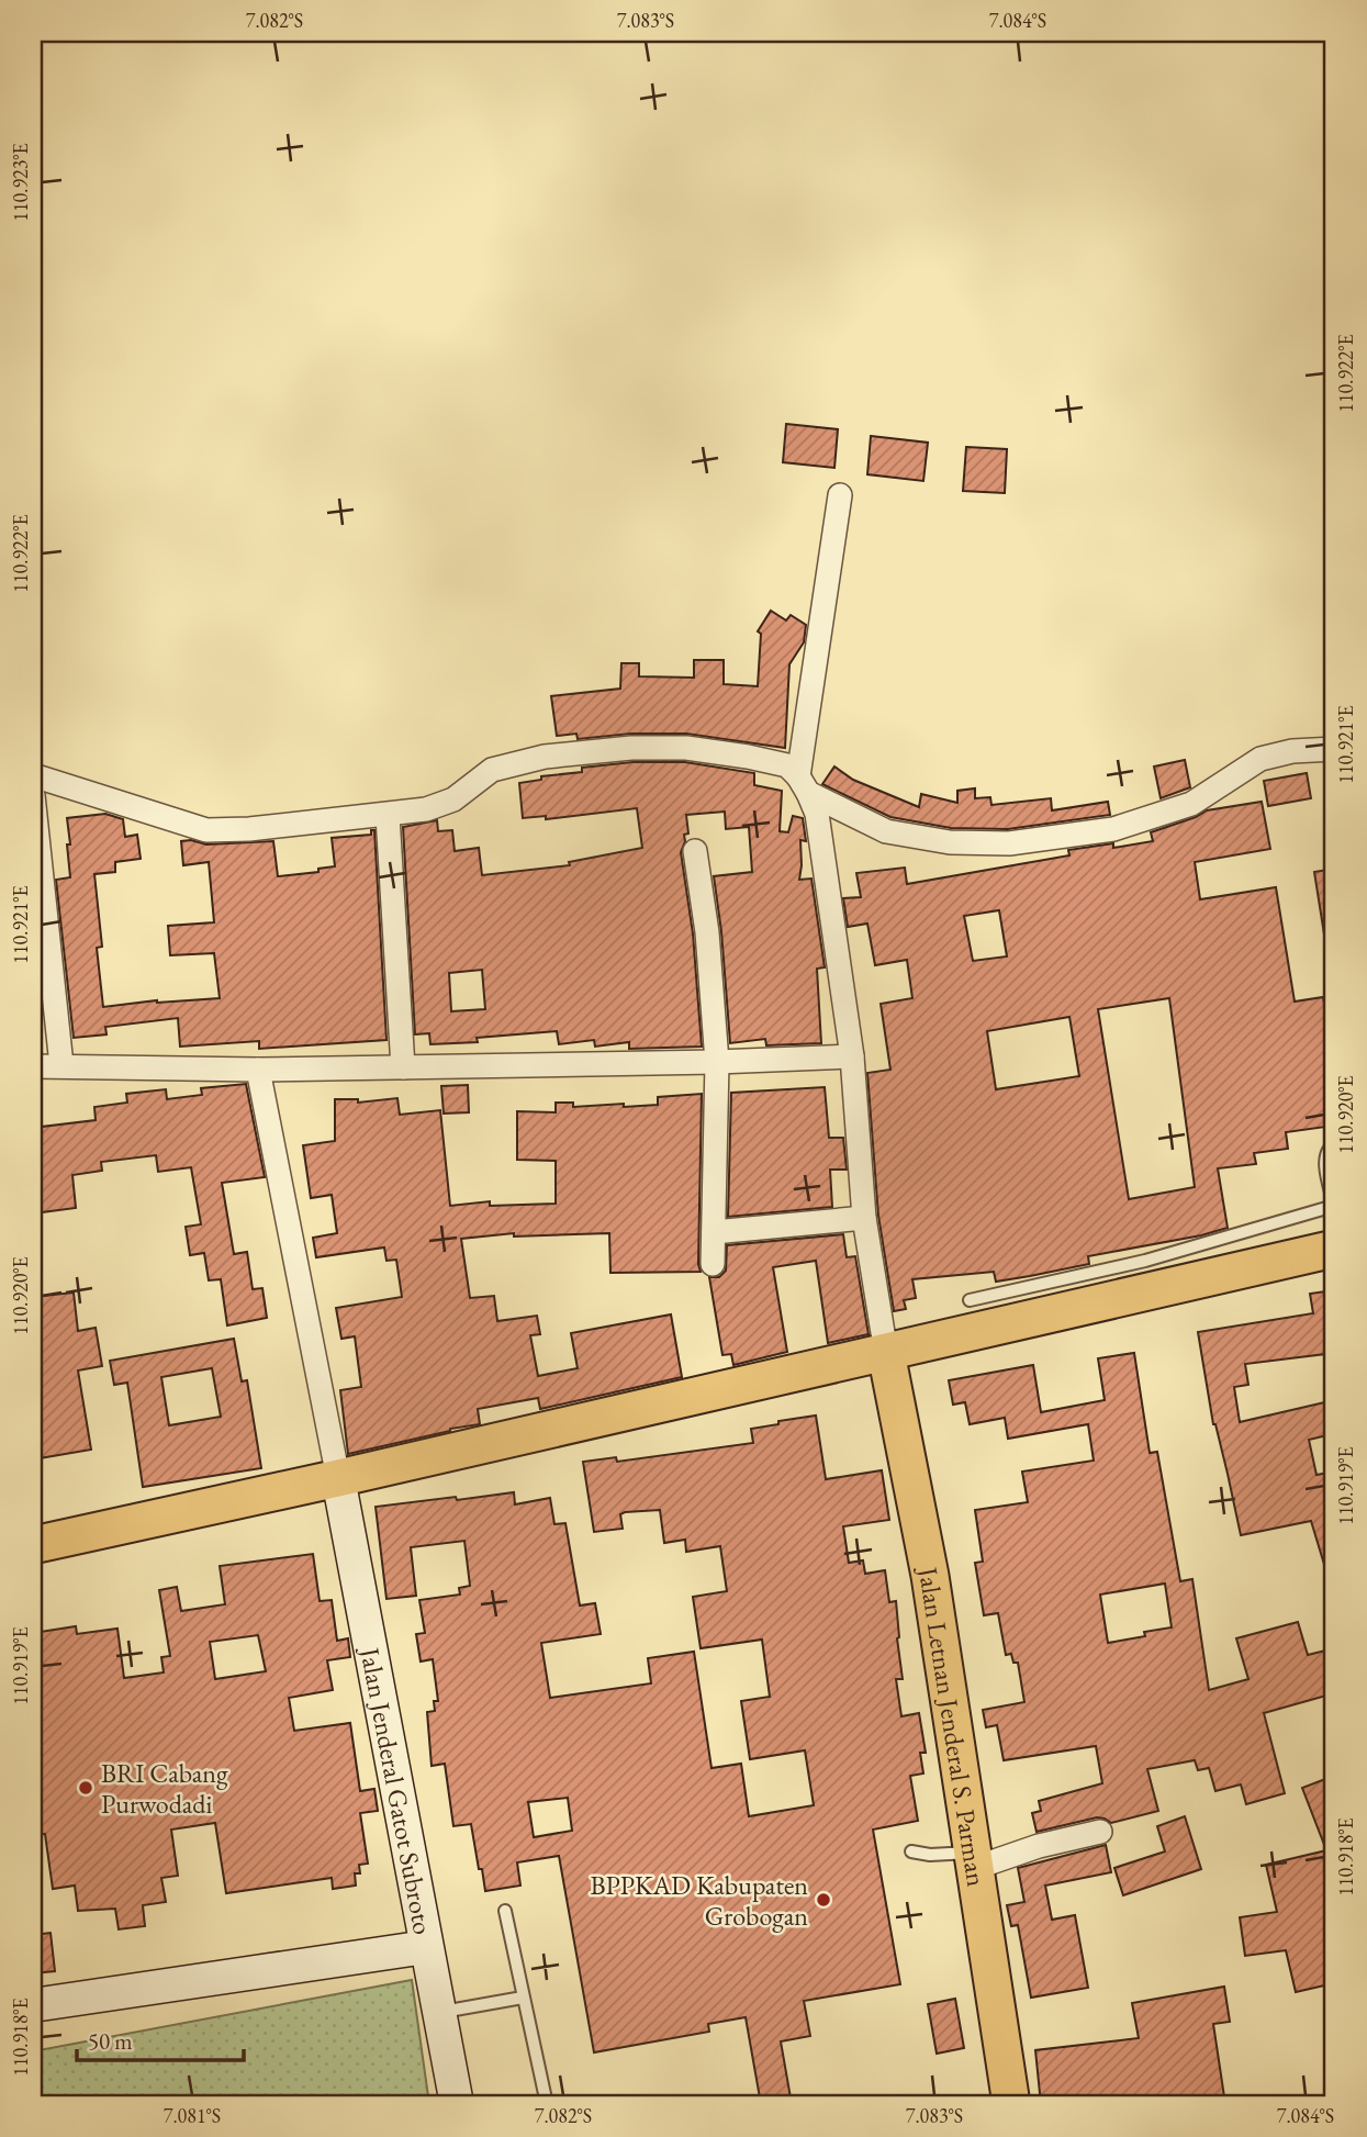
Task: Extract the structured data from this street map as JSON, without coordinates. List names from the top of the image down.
{
  "streets": {
    "main road": ["Jalan Letnan Jenderal S. Parman", "Jalan Jenderal Gatot Subroto"]
  },
  "places": ["BRI Cabang Purwodadi", "BPPKAD Kabupaten Grobogan"],
  "scale_bar": "50 m",
  "coordinates": [
    "7.082°S",
    "7.083°S",
    "7.084°S",
    "110.923°E",
    "110.922°E",
    "110.921°E",
    "110.920°E",
    "110.919°E",
    "110.918°E",
    "7.081°S"
  ]
}
